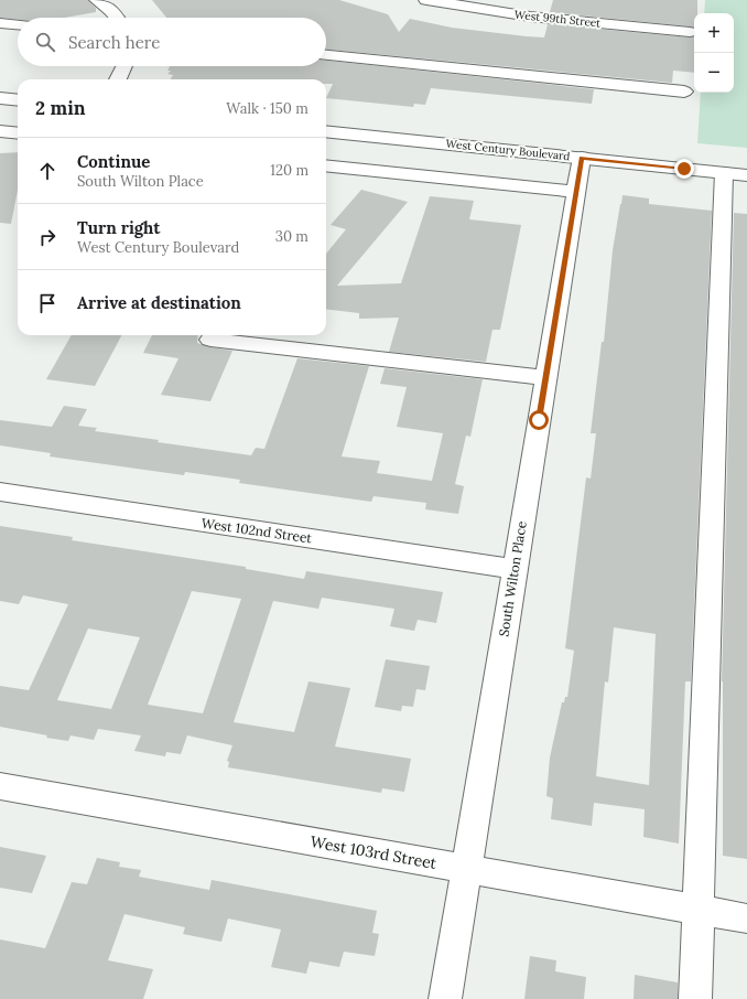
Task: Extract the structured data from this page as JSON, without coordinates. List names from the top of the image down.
{
  "streets": {
    "street": [
      "West 99th Street",
      "West Century Boulevard",
      "West 102nd Street",
      "South Wilton Place",
      "West 103rd Street"
    ]
  },
  "crossings": [
    ["West Century Boulevard", "South Wilton Place"],
    ["West 102nd Street", "South Wilton Place"],
    ["South Wilton Place", "West 103rd Street"]
  ],
  "page": {
    "map_buttons": ["+", "−"],
    "search": "Search here",
    "heading": ["2 min", "Walk · 150 m"],
    "list": [
      ["Continue", "South Wilton Place", "120 m"],
      ["Turn right", "West Century Boulevard", "30 m"],
      "Arrive at destination"
    ]
  }
}
